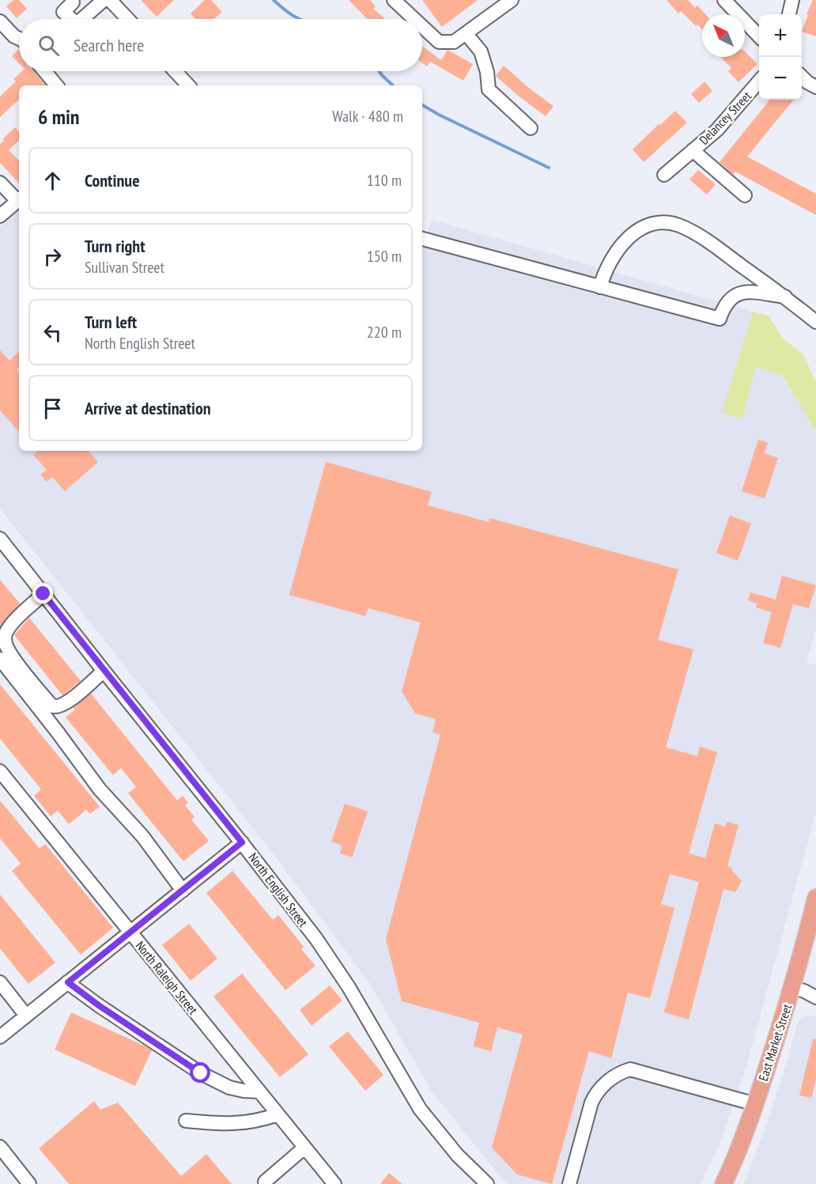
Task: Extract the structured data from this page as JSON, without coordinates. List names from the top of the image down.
{
  "streets": {
    "main road": ["East Market Street"],
    "street": ["Delancey Street", "North English Street", "North Raleigh Street"]
  },
  "north": "top left",
  "page": {
    "map_buttons": ["+", "−"],
    "search": "Search here",
    "heading": ["6 min", "Walk · 480 m"],
    "list": [
      ["Continue", "110 m"],
      ["Turn right", "Sullivan Street", "150 m"],
      ["Turn left", "North English Street", "220 m"],
      "Arrive at destination"
    ]
  }
}
